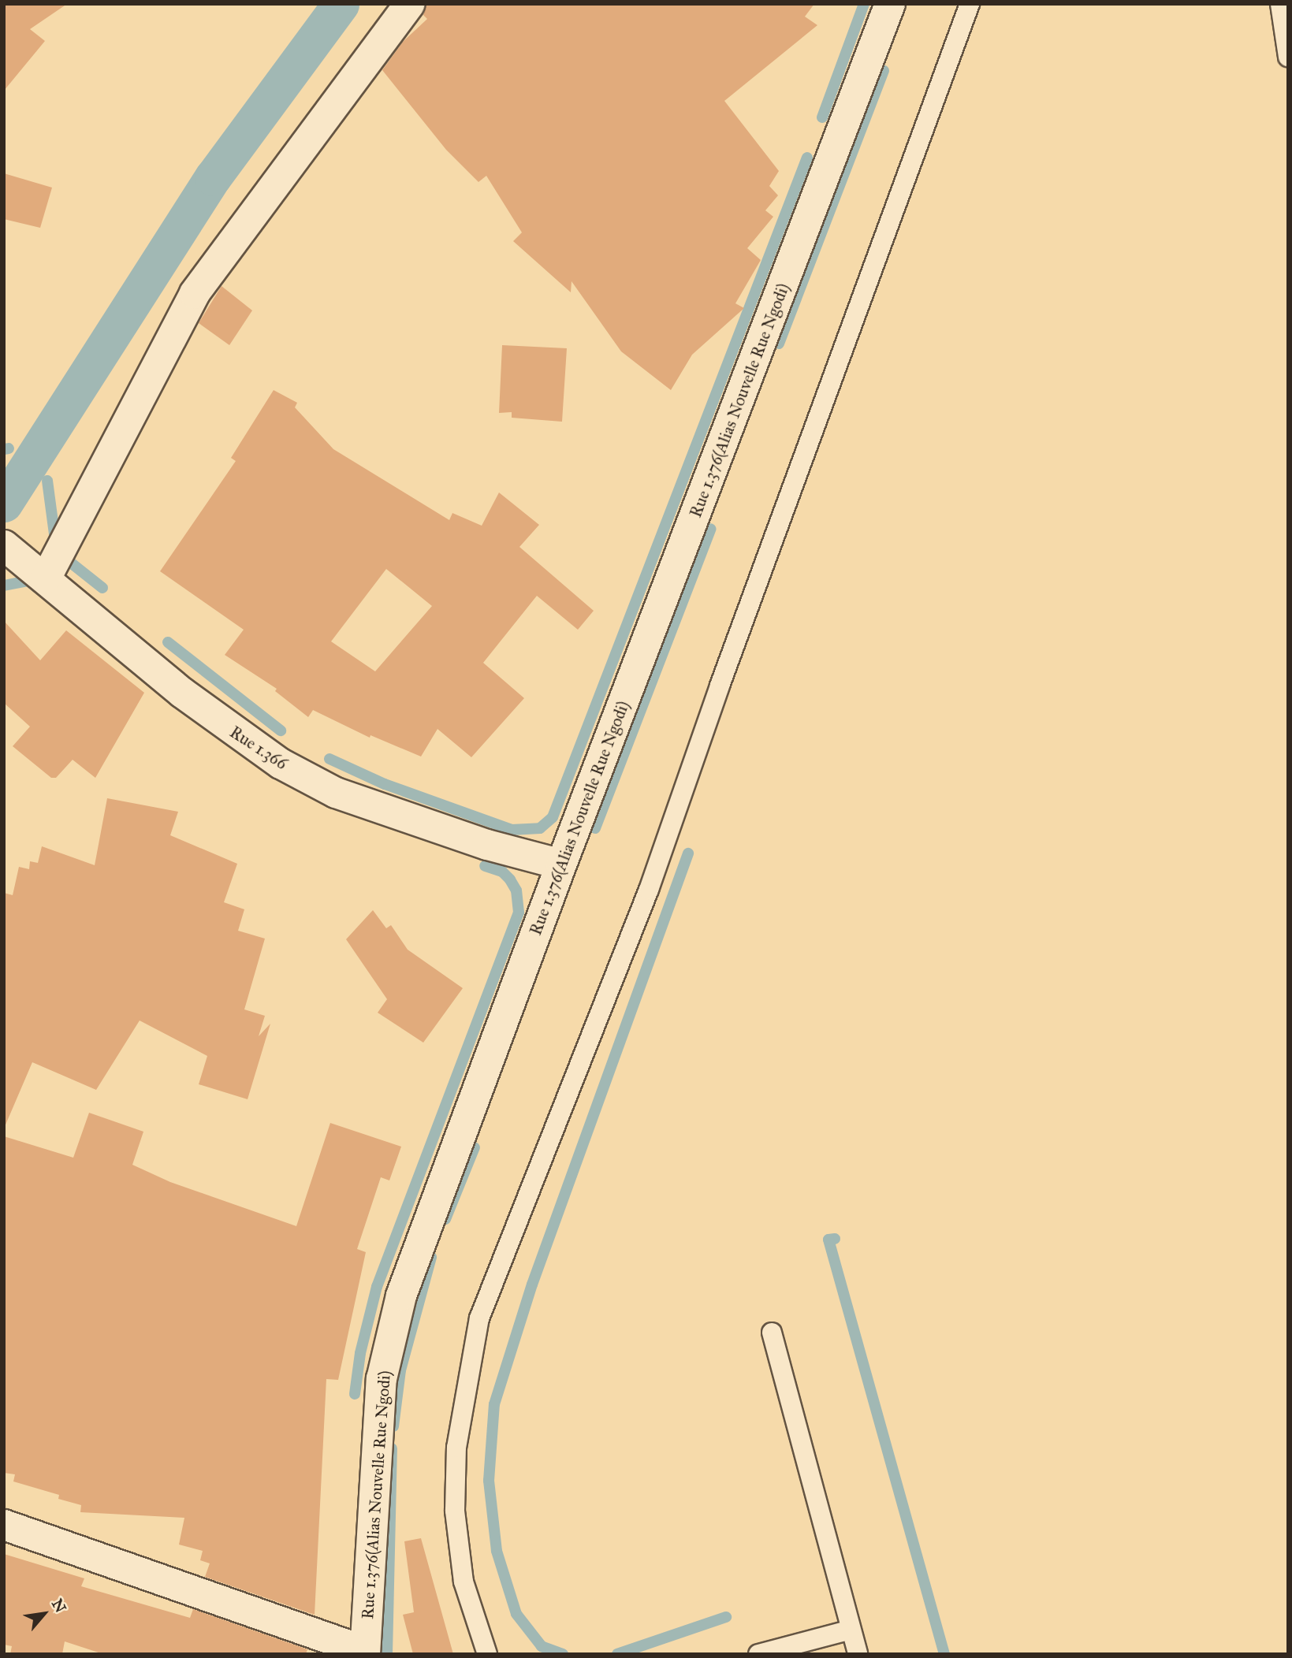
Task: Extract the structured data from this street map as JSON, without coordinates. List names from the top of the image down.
{
  "streets": {
    "street": ["Rue 1.376(Alias Nouvelle Rue Ngodi)", "Rue 1.366"]
  },
  "crossings": [
    ["Rue 1.376(Alias Nouvelle Rue Ngodi)", "Rue 1.366"]
  ],
  "north": "top right"
}
